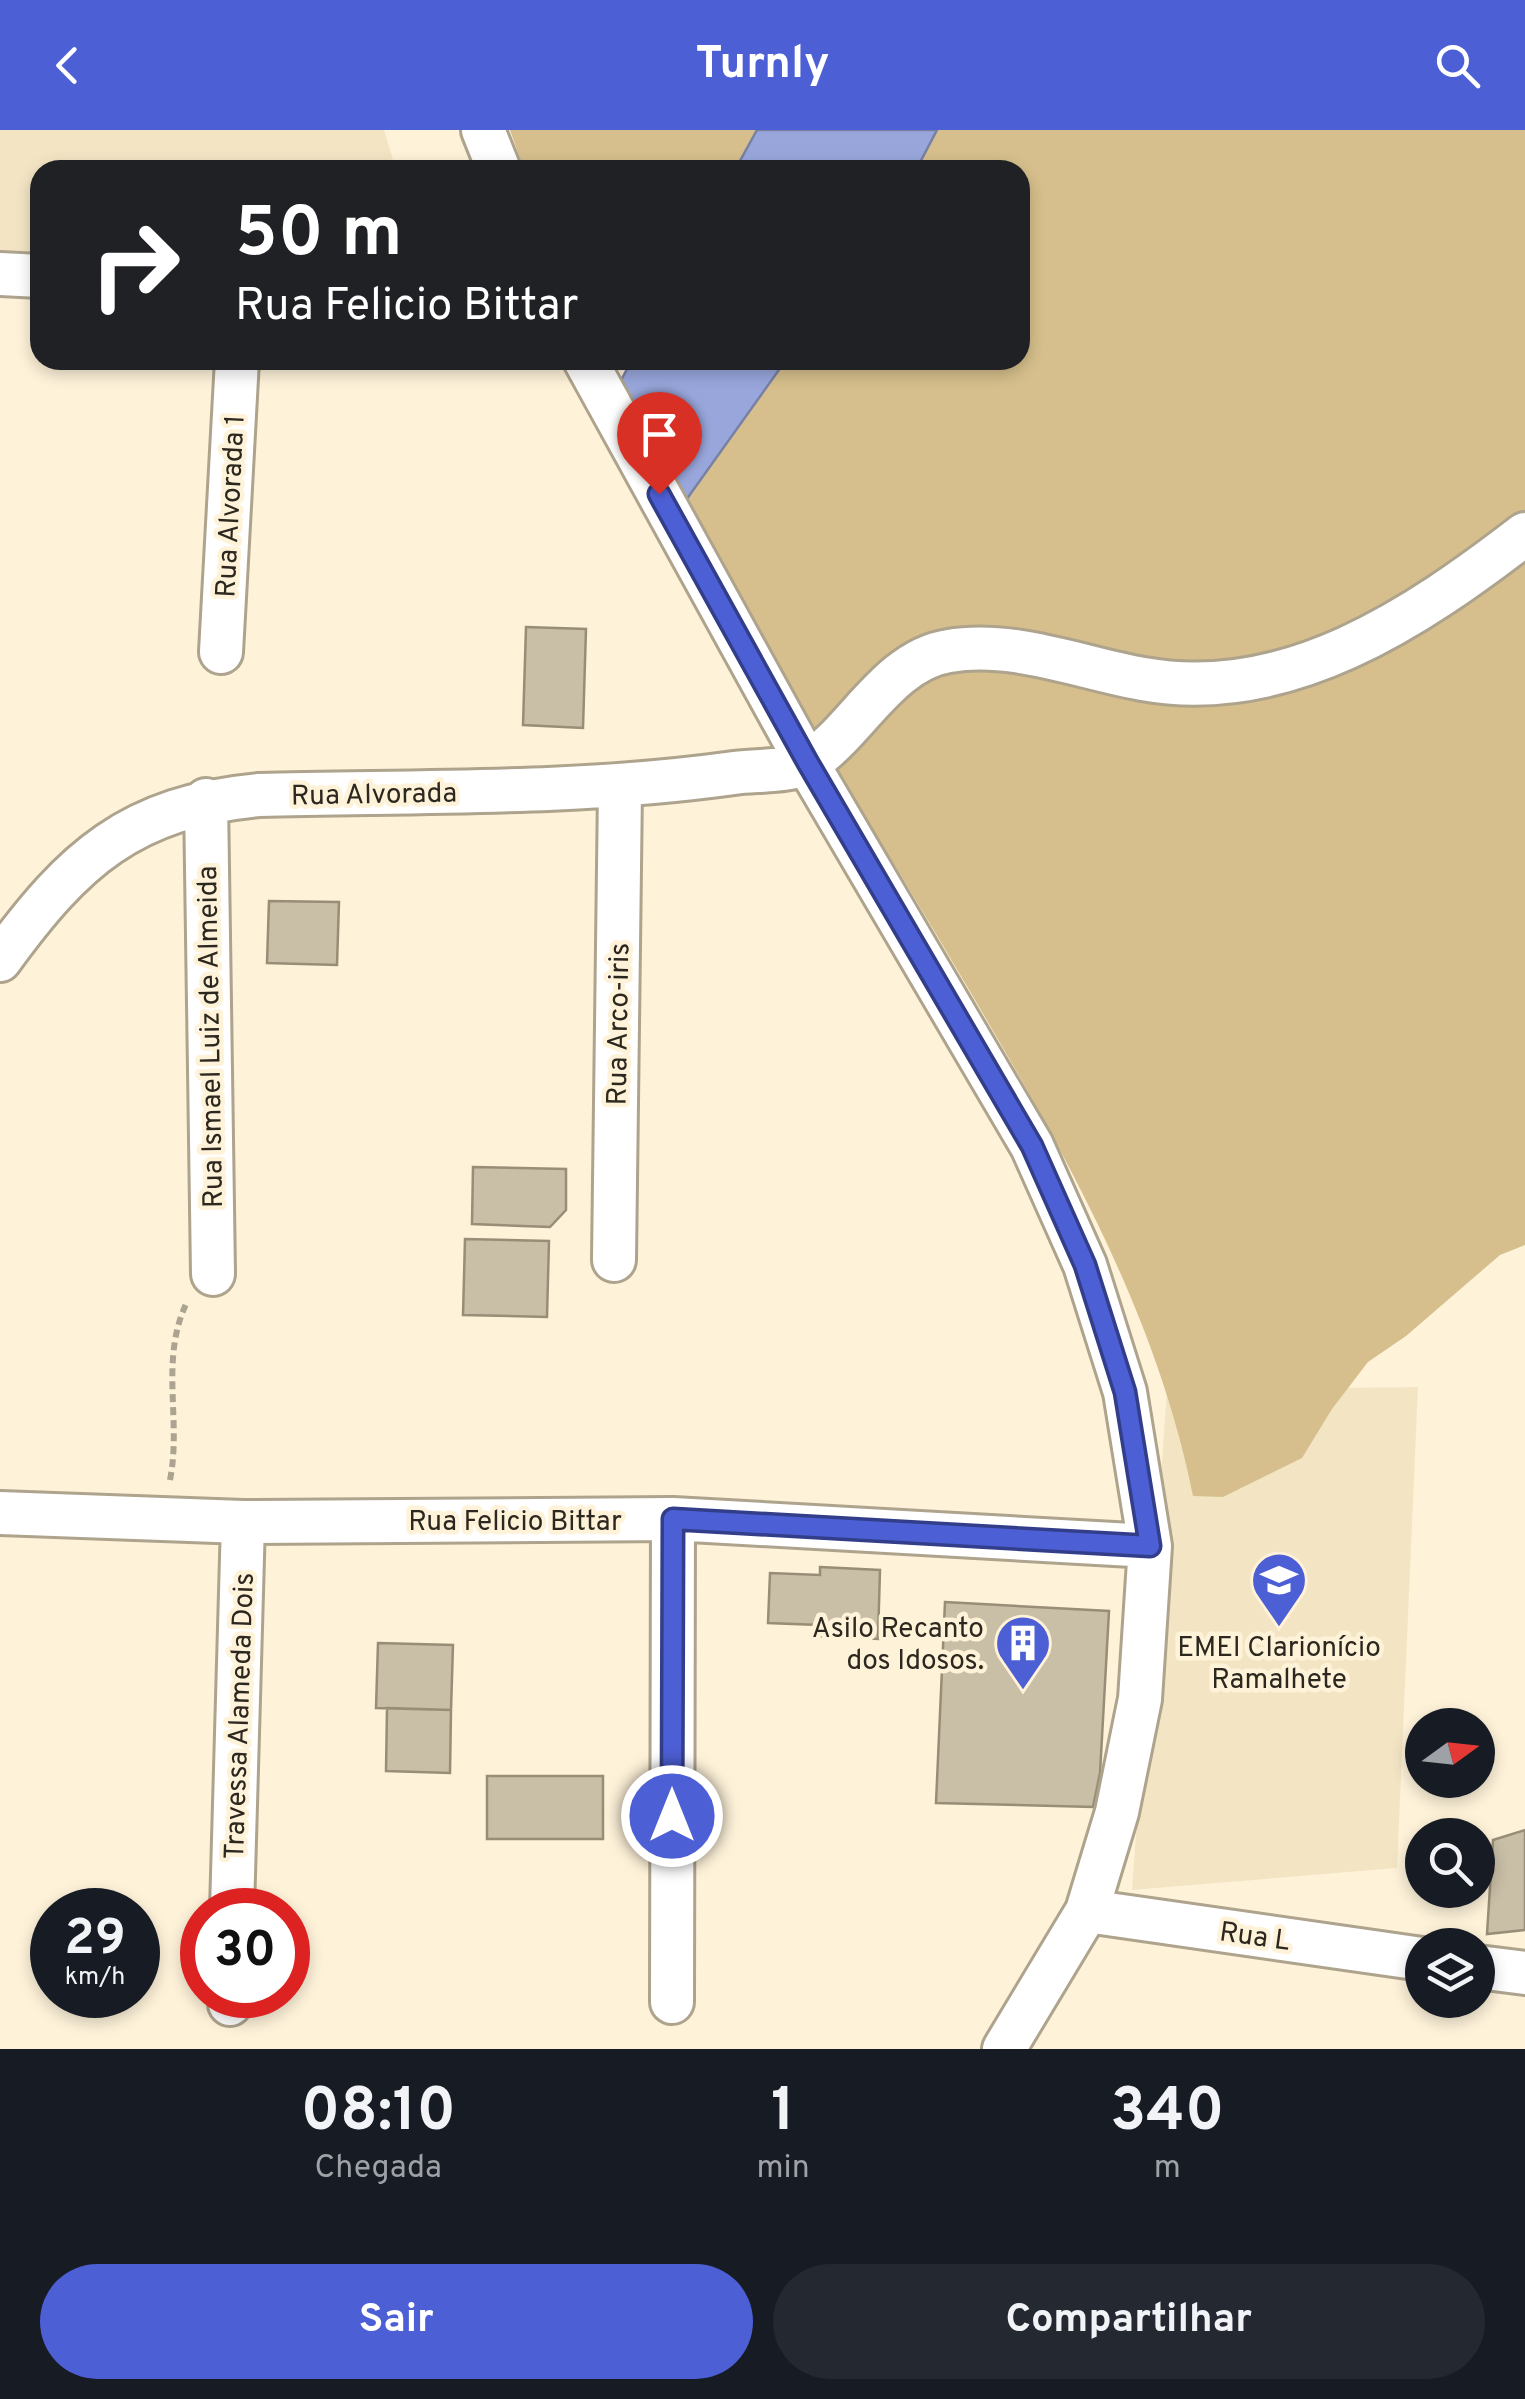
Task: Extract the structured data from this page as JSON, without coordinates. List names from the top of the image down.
{
  "streets": {
    "street": [
      "Rua Alvorada 1",
      "Rua Alvorada",
      "Rua Arco-iris",
      "Rua Ismael Luiz de Almeida",
      "Rua Felicio Bittar",
      "Travessa Alameda Dois",
      "Rua L"
    ]
  },
  "crossings": [
    ["Rua Alvorada", "Rua Arco-iris"],
    ["Rua Alvorada", "Rua Ismael Luiz de Almeida"],
    ["Rua Felicio Bittar", "Travessa Alameda Dois"]
  ],
  "places": {
    "school or university": ["EMEI Clarionício Ramalhete"],
    "building": ["Asilo Recanto dos Idosos."]
  },
  "north": "right",
  "page": {
    "header": "Turnly",
    "turn": ["50 m", "Rua Felicio Bittar"],
    "speed": "29 km/h",
    "limit": "30",
    "eta": [
      "08:10",
      "Chegada",
      "1",
      "min",
      "340",
      "m"
    ],
    "buttons": ["Sair", "Compartilhar"]
  }
}
